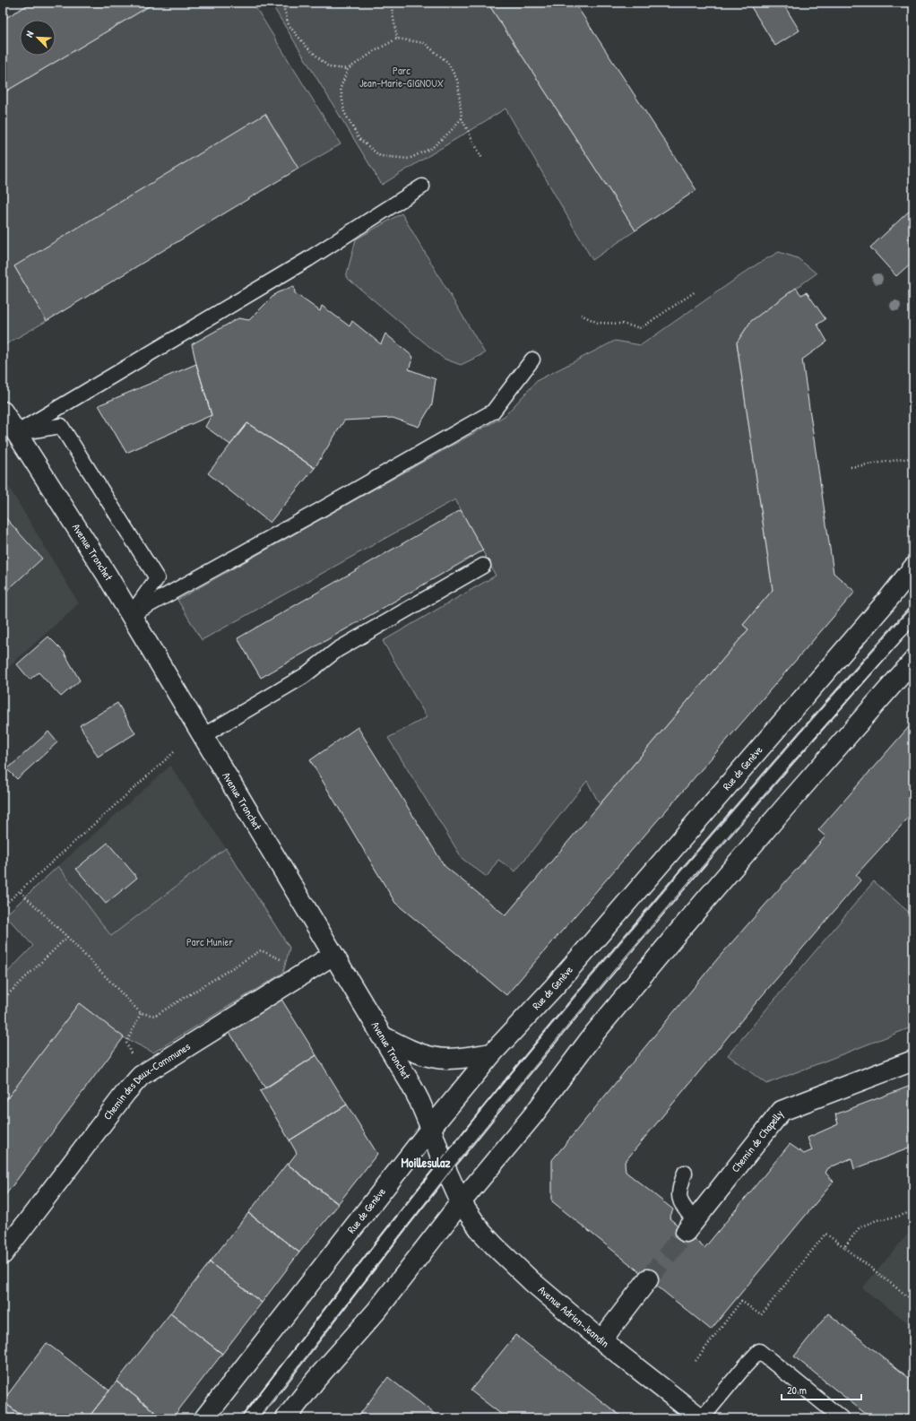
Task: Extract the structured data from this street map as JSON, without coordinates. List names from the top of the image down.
{
  "streets": {
    "main road": [
      "Avenue Tronchet",
      "Rue de Genève",
      "Chemin des Deux-Communes",
      "Chemin de Chapelly",
      "Avenue Adrien-Jeandin"
    ]
  },
  "crossings": [
    ["Avenue Tronchet", "Rue de Genève"],
    ["Avenue Tronchet", "Chemin des Deux-Communes"],
    ["Avenue Tronchet", "Avenue Adrien-Jeandin"]
  ],
  "districts": ["Moillesulaz"],
  "parks": ["Parc Jean-Marie-GIGNOUX", "Parc Munier"],
  "scale_bar": "20 m",
  "north": "top left"
}
